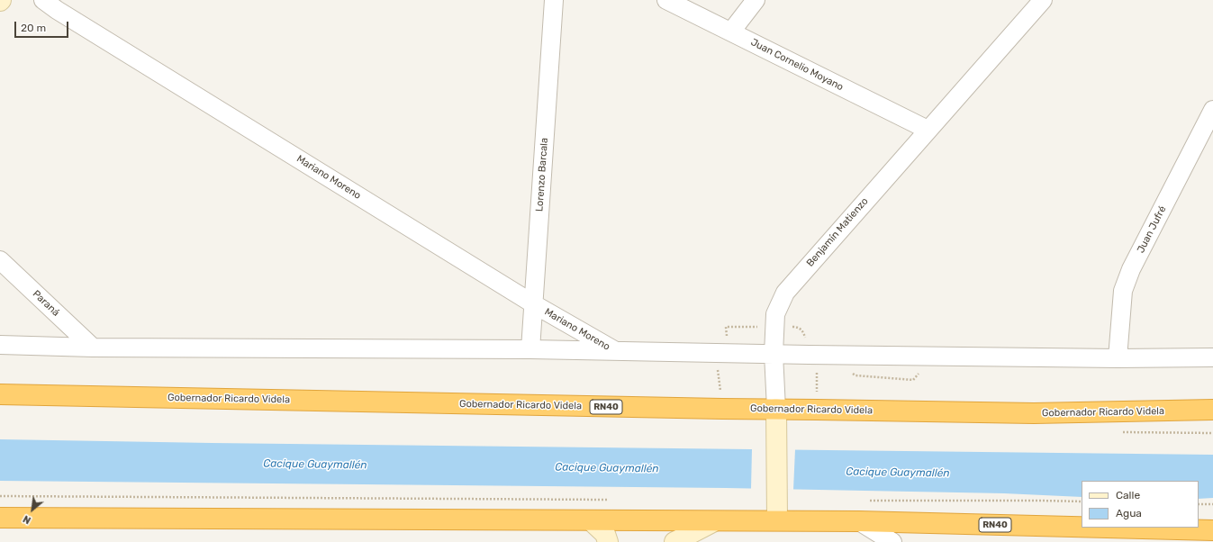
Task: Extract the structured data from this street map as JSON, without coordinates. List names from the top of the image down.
{
  "streets": {
    "highway": ["Gobernador Ricardo Videla", "RN40"],
    "street": [
      "Juan Cornelio Moyano",
      "Lorenzo Barcala",
      "Mariano Moreno",
      "Juan Jufré",
      "Benjamín Matienzo",
      "Paraná"
    ]
  },
  "crossings": [
    ["Juan Cornelio Moyano", "Benjamín Matienzo"],
    ["Lorenzo Barcala", "Mariano Moreno"],
    ["Benjamín Matienzo", "Gobernador Ricardo Videla"],
    ["Benjamín Matienzo", "RN40"]
  ],
  "water": ["Cacique Guaymallén"],
  "legend": ["Calle", "Agua"],
  "scale_bar": "20 m",
  "north": "bottom left"
}
